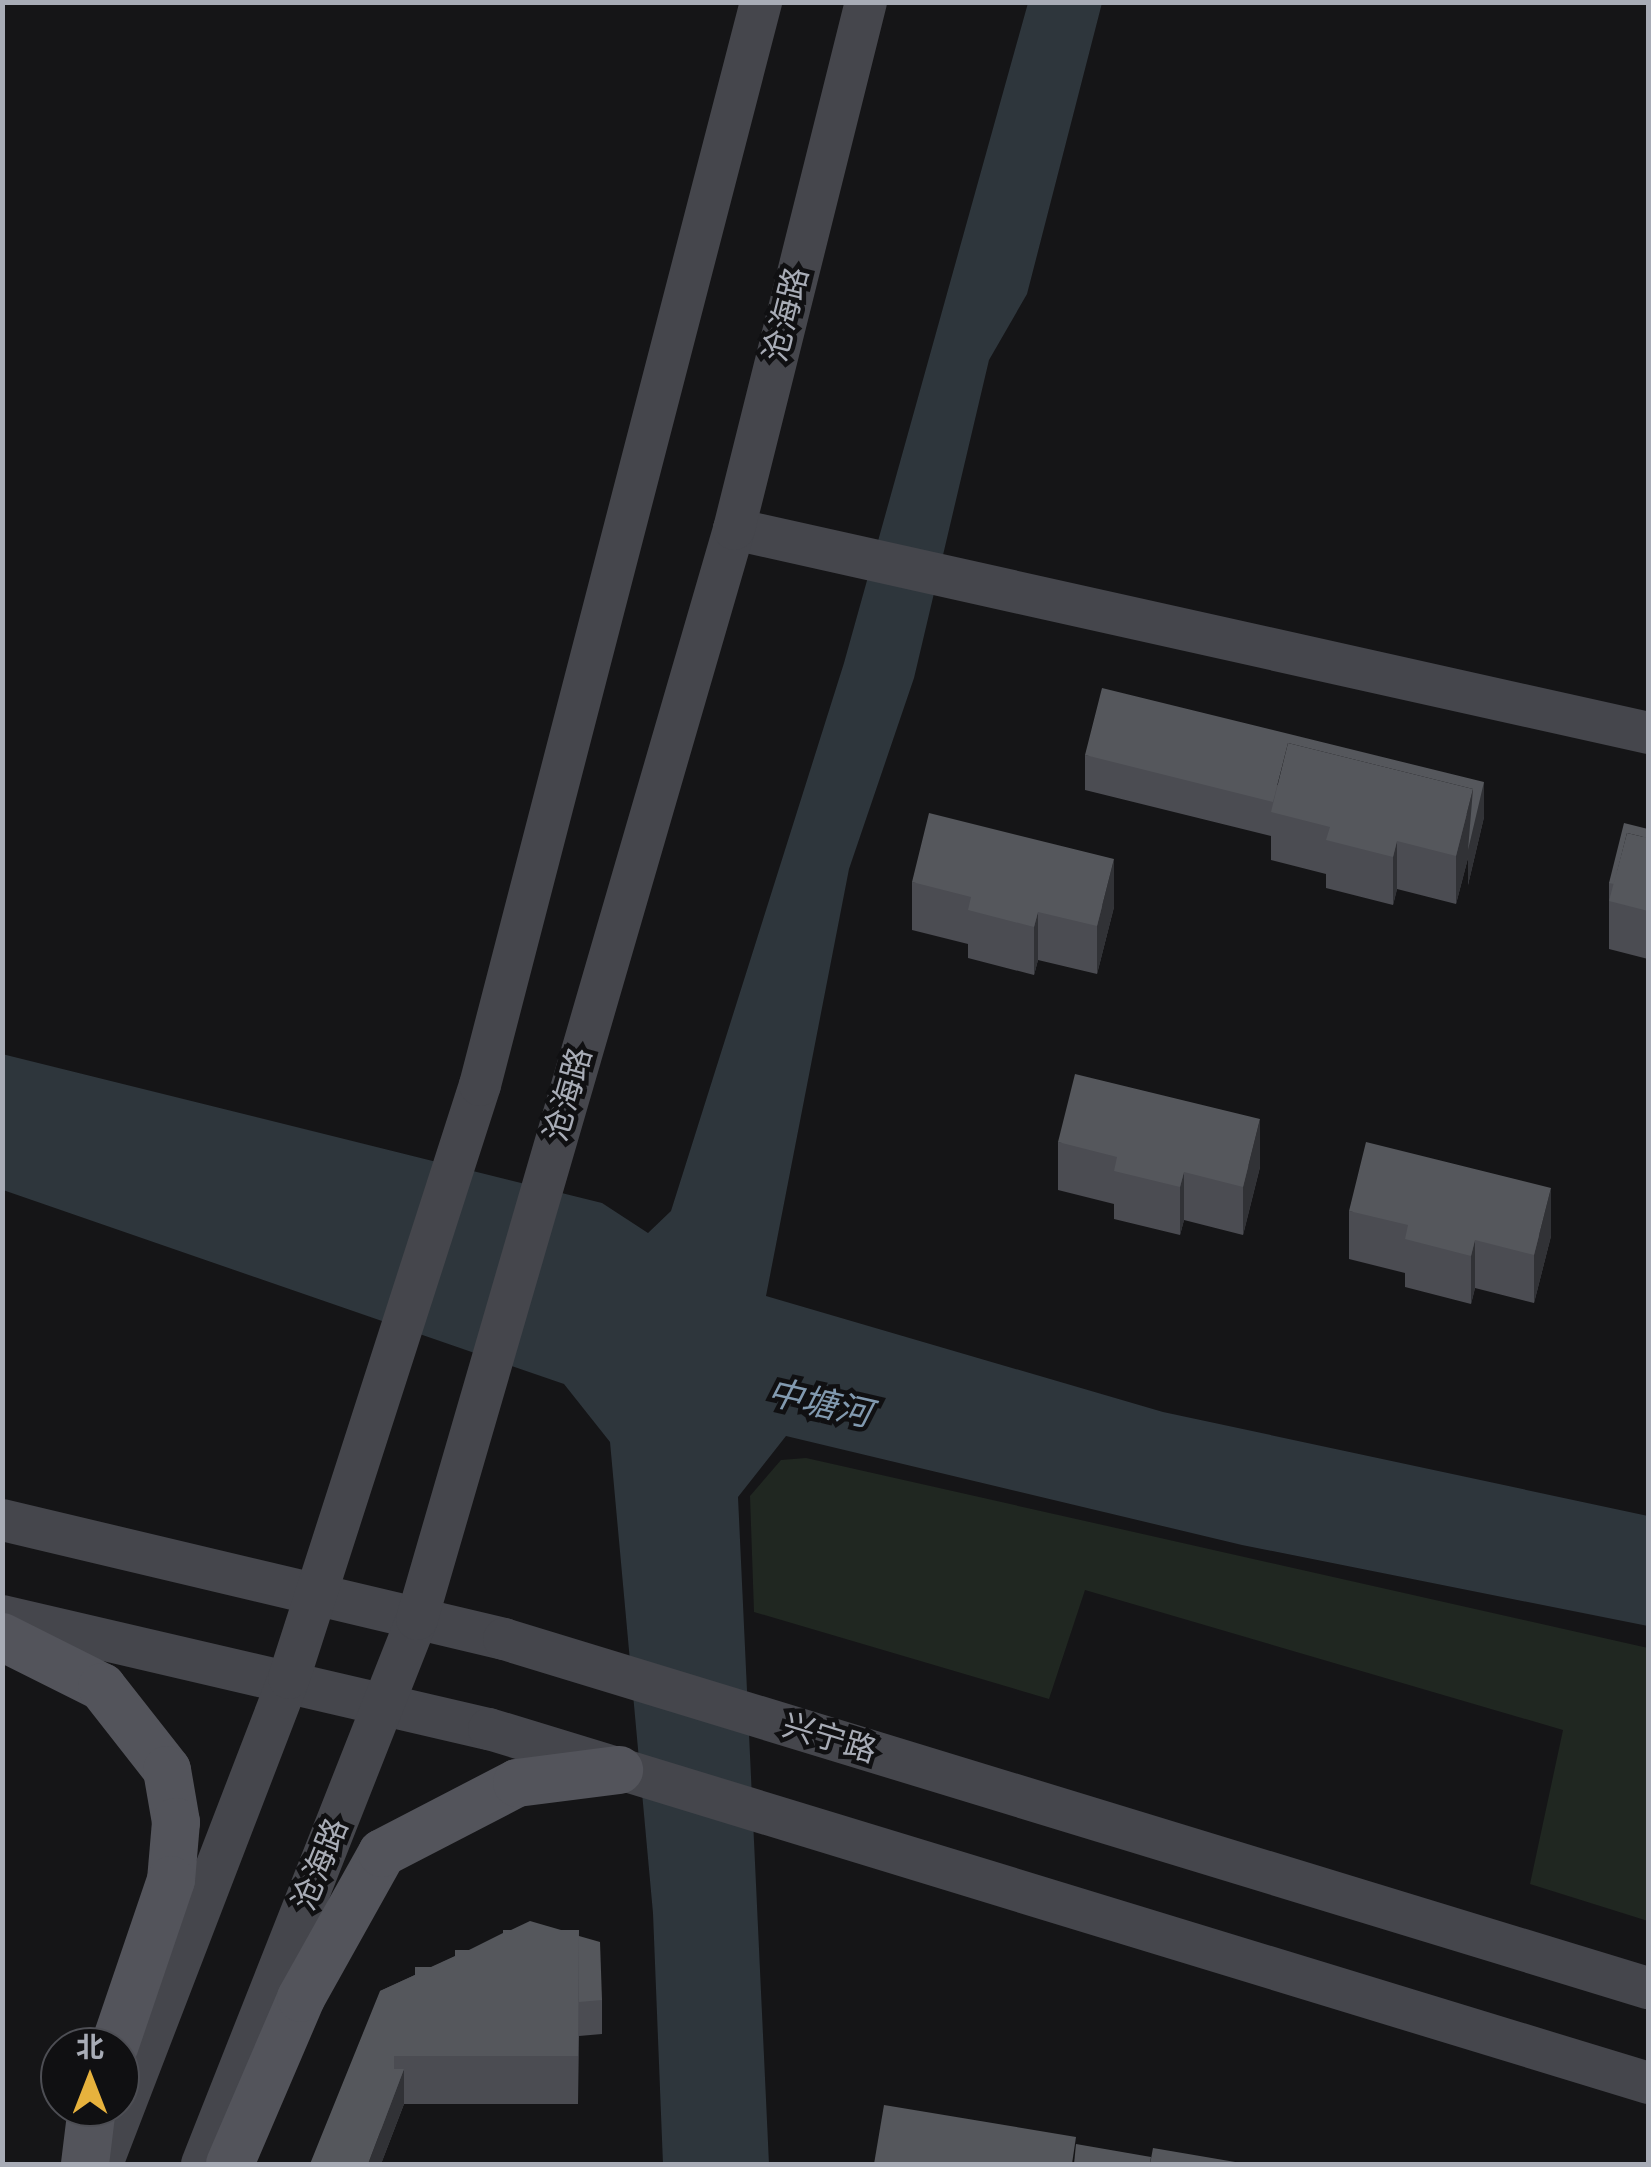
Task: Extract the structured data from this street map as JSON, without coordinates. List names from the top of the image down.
{
  "streets": {
    "main road": ["沧海路", "兴宁路"]
  },
  "crossings": [
    ["沧海路", "兴宁路"]
  ],
  "water": ["中塘河"],
  "north": "top"
}
